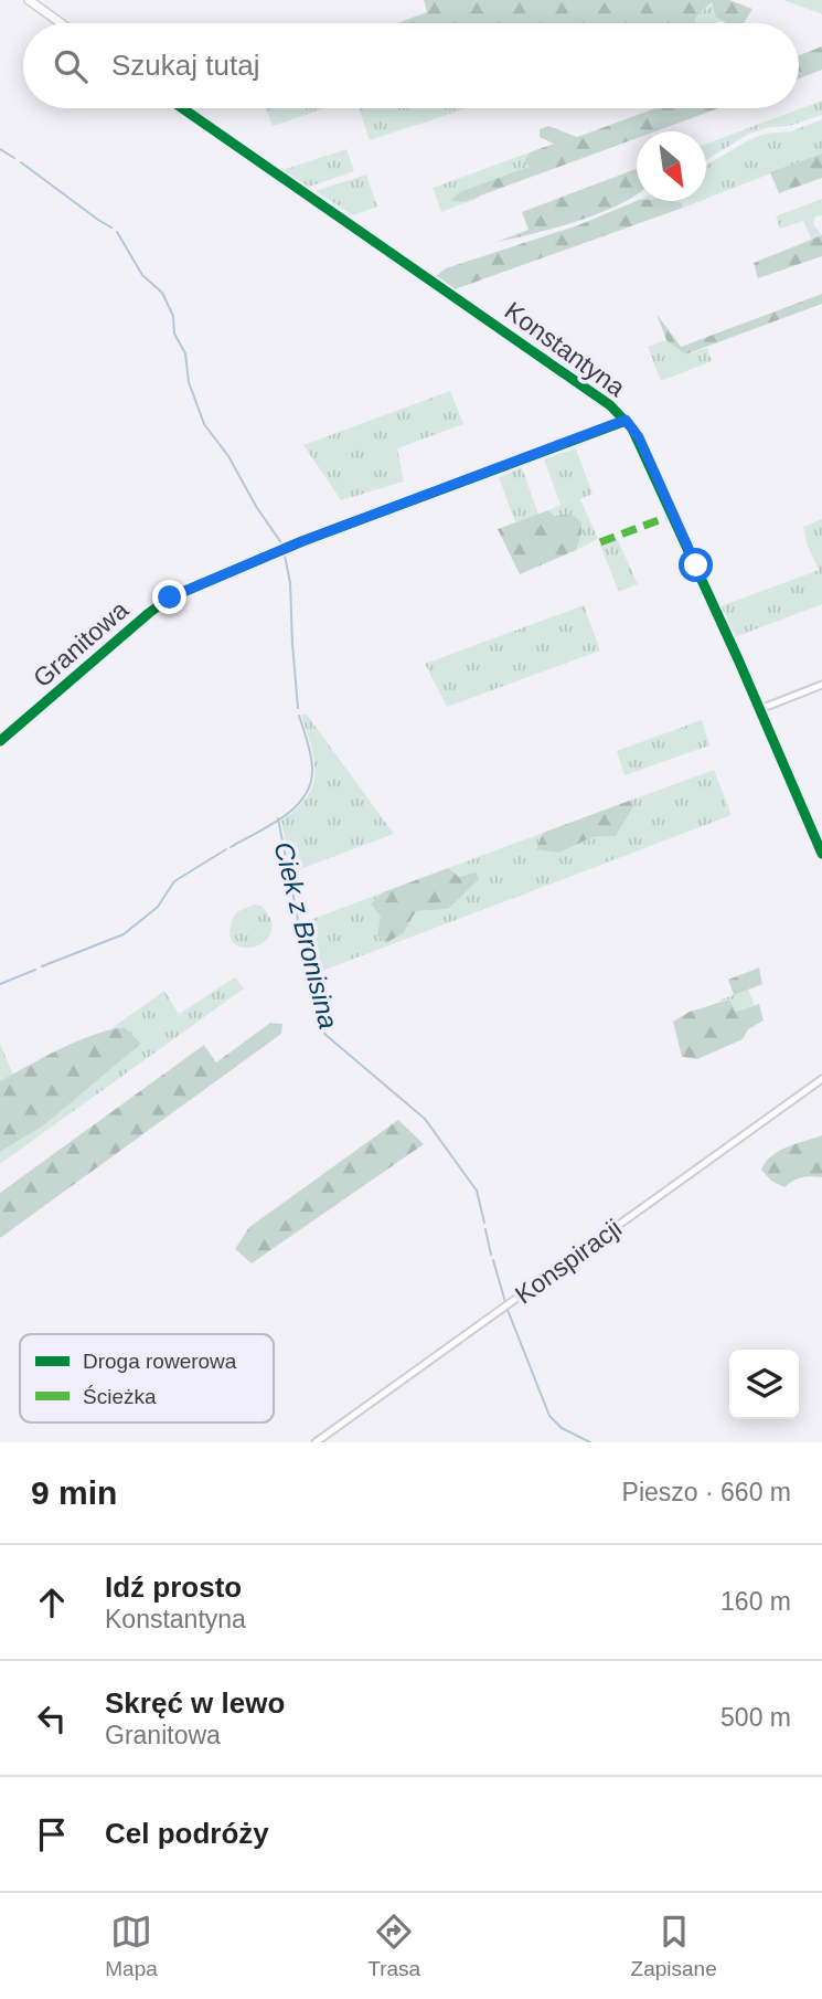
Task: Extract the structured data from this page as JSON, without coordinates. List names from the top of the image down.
{
  "streets": {
    "street": ["Konstantyna", "Granitowa", "Konspiracji"]
  },
  "crossings": [
    ["Konstantyna", "Granitowa"]
  ],
  "water": ["Ciek z Bronisina"],
  "legend": ["Droga rowerowa", "Ścieżka"],
  "north": "bottom right",
  "page": {
    "search": "Szukaj tutaj",
    "heading": ["9 min", "Pieszo · 660 m"],
    "list": [
      ["Idź prosto", "Konstantyna", "160 m"],
      ["Skręć w lewo", "Granitowa", "500 m"],
      "Cel podróży"
    ],
    "nav": ["Mapa", "Trasa", "Zapisane"]
  }
}
